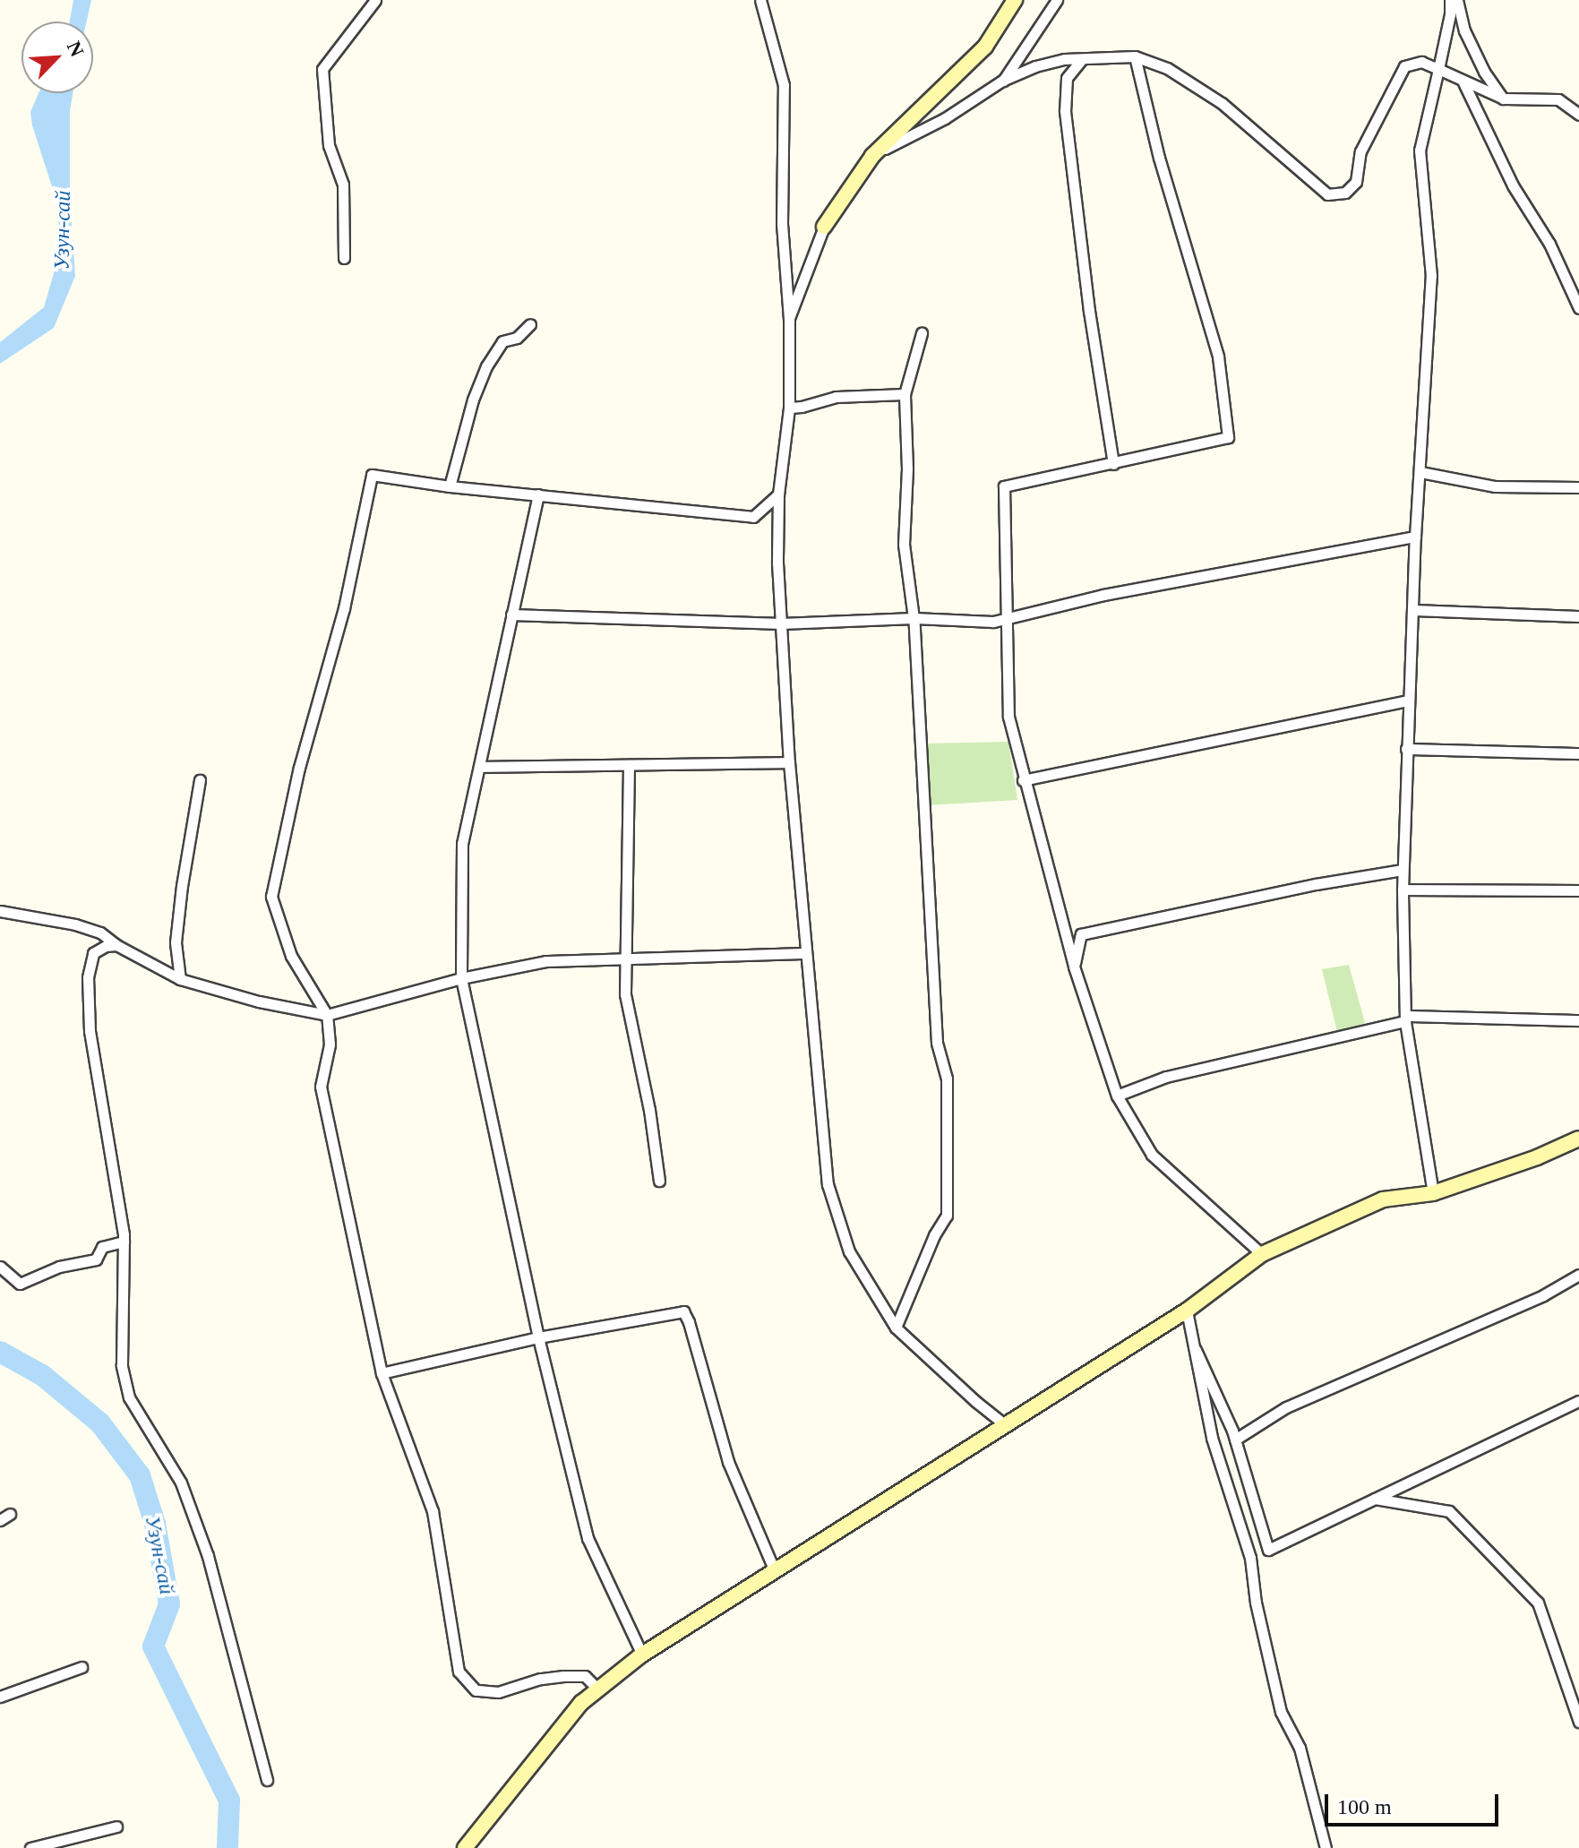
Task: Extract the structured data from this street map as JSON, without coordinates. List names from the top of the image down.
{
  "water": ["Узун-сай"],
  "scale_bar": "100 m",
  "north": "top right"
}
